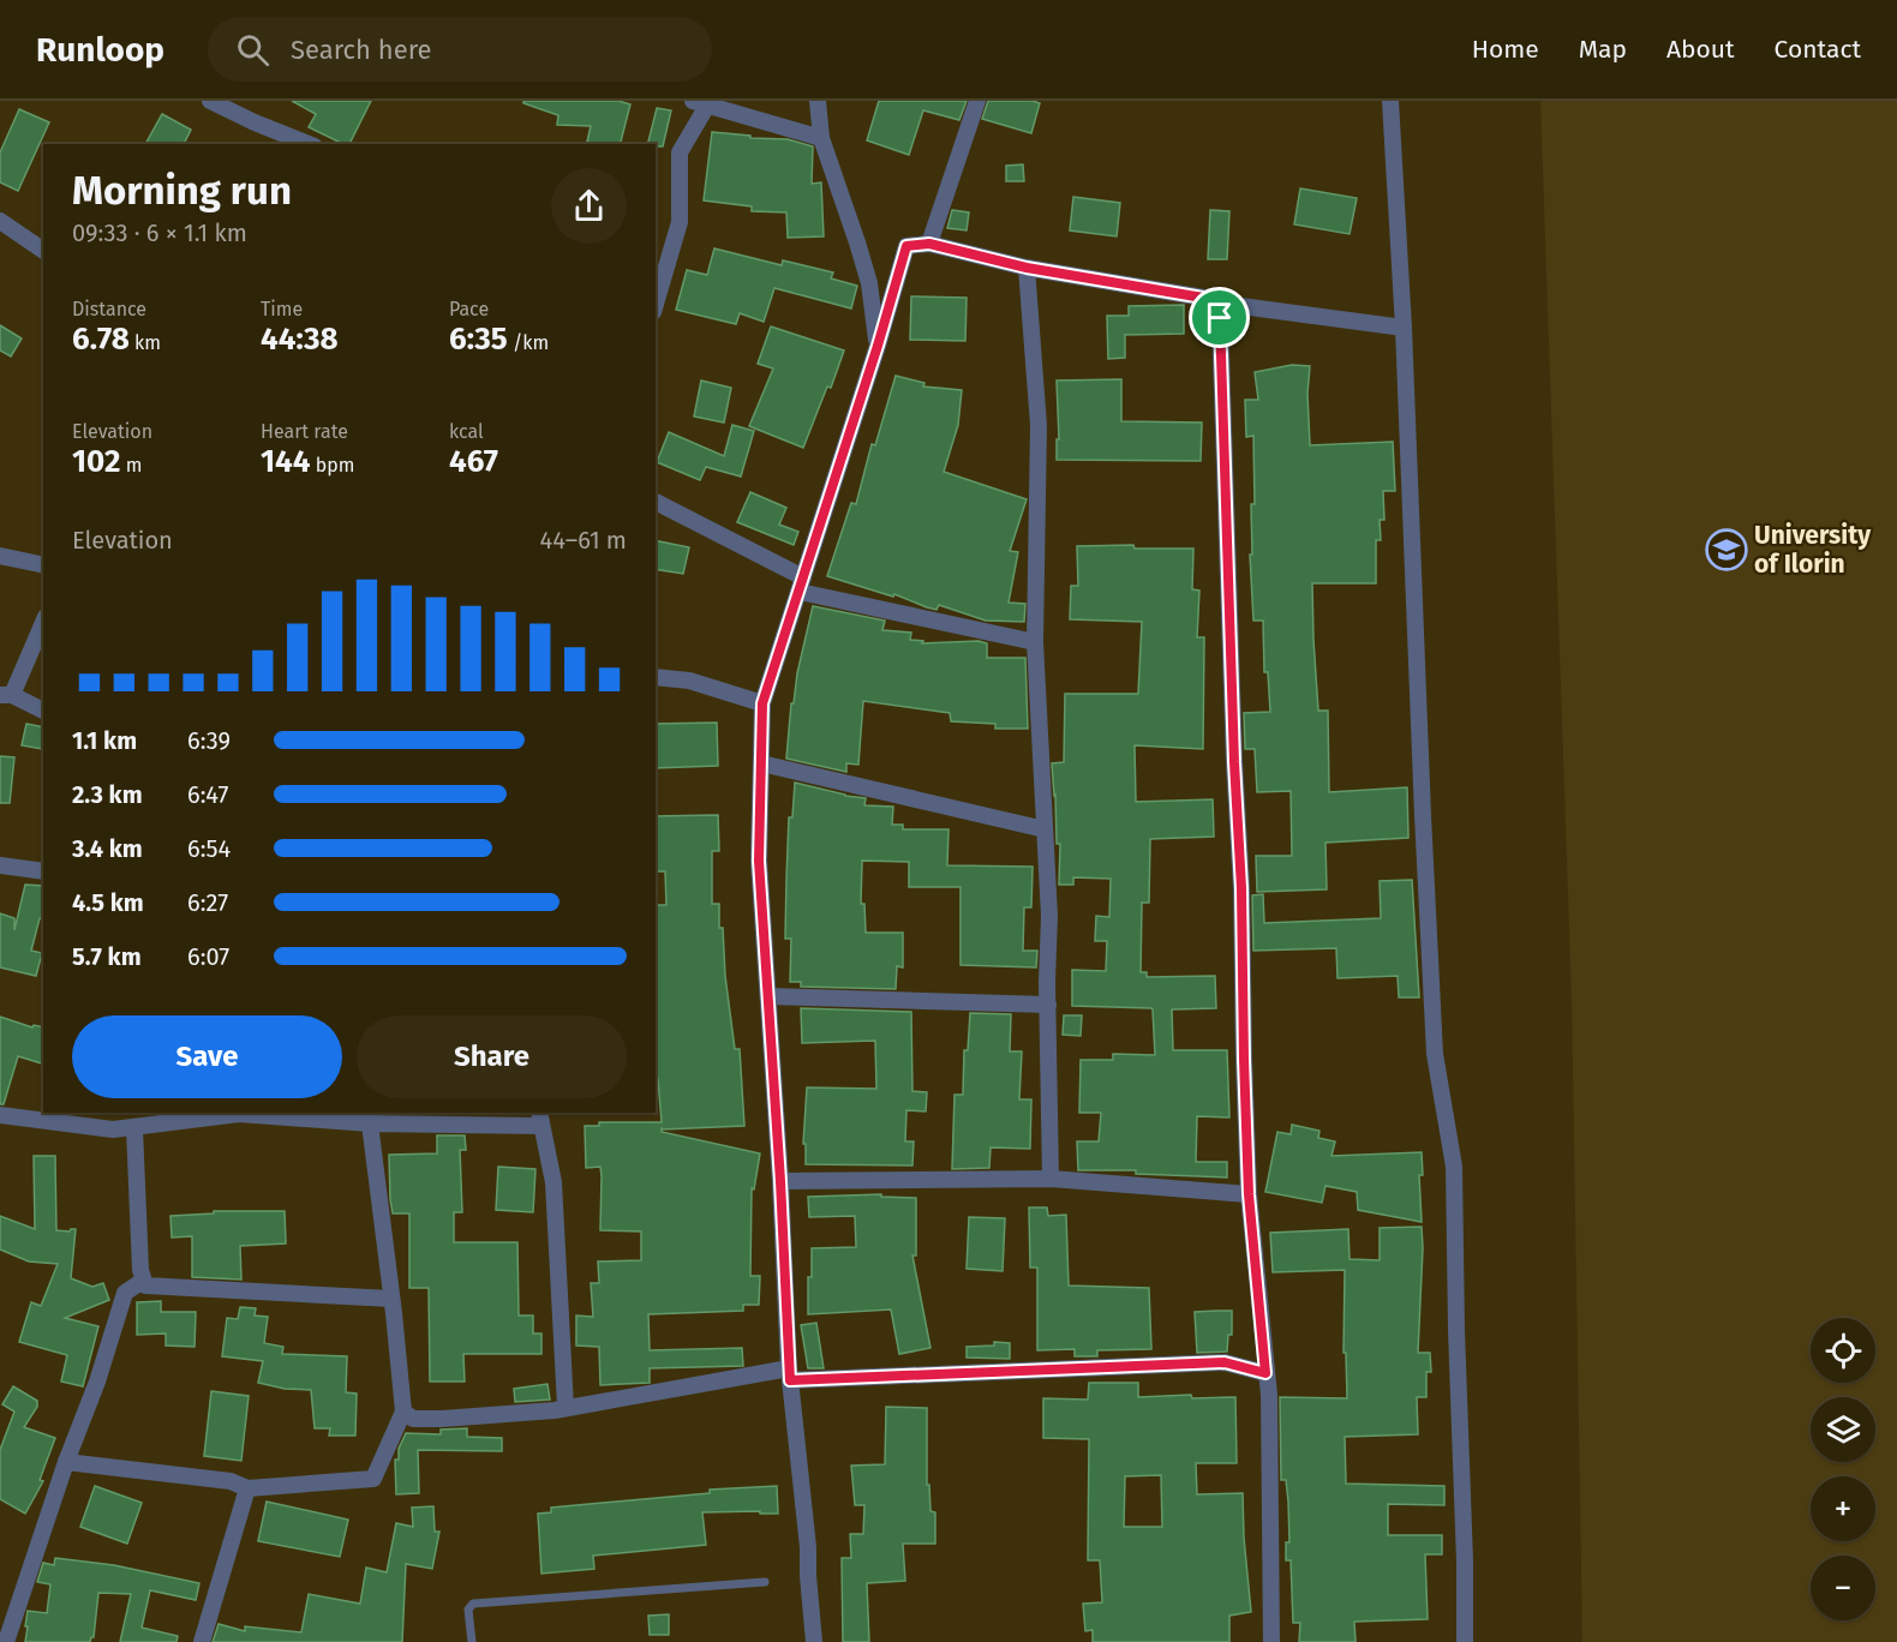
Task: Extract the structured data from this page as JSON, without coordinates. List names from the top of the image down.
{
  "places": {
    "school or university": ["University of Ilorin"]
  },
  "page": {
    "header": "Runloop",
    "search": "Search here",
    "nav": [
      "Home",
      "Map",
      "About",
      "Contact"
    ],
    "heading": ["Morning run", "09:33 · 6 × 1.1 km"],
    "stats": [
      ["Distance", "6.78 km"],
      ["Time", "44:38"],
      ["Pace", "6:35 /km"],
      ["Elevation", "102 m"],
      ["Heart rate", "144 bpm"],
      ["kcal", "467"]
    ],
    "chart": ["Elevation", "44–61 m"],
    "list": [
      {
        "name": "1.1 km",
        "note": "6:39"
      },
      {
        "name": "2.3 km",
        "note": "6:47"
      },
      {
        "name": "3.4 km",
        "note": "6:54"
      },
      {
        "name": "4.5 km",
        "note": "6:27"
      },
      {
        "name": "5.7 km",
        "note": "6:07"
      }
    ],
    "buttons": ["Save", "Share"],
    "map_buttons": ["+", "−"]
  }
}
